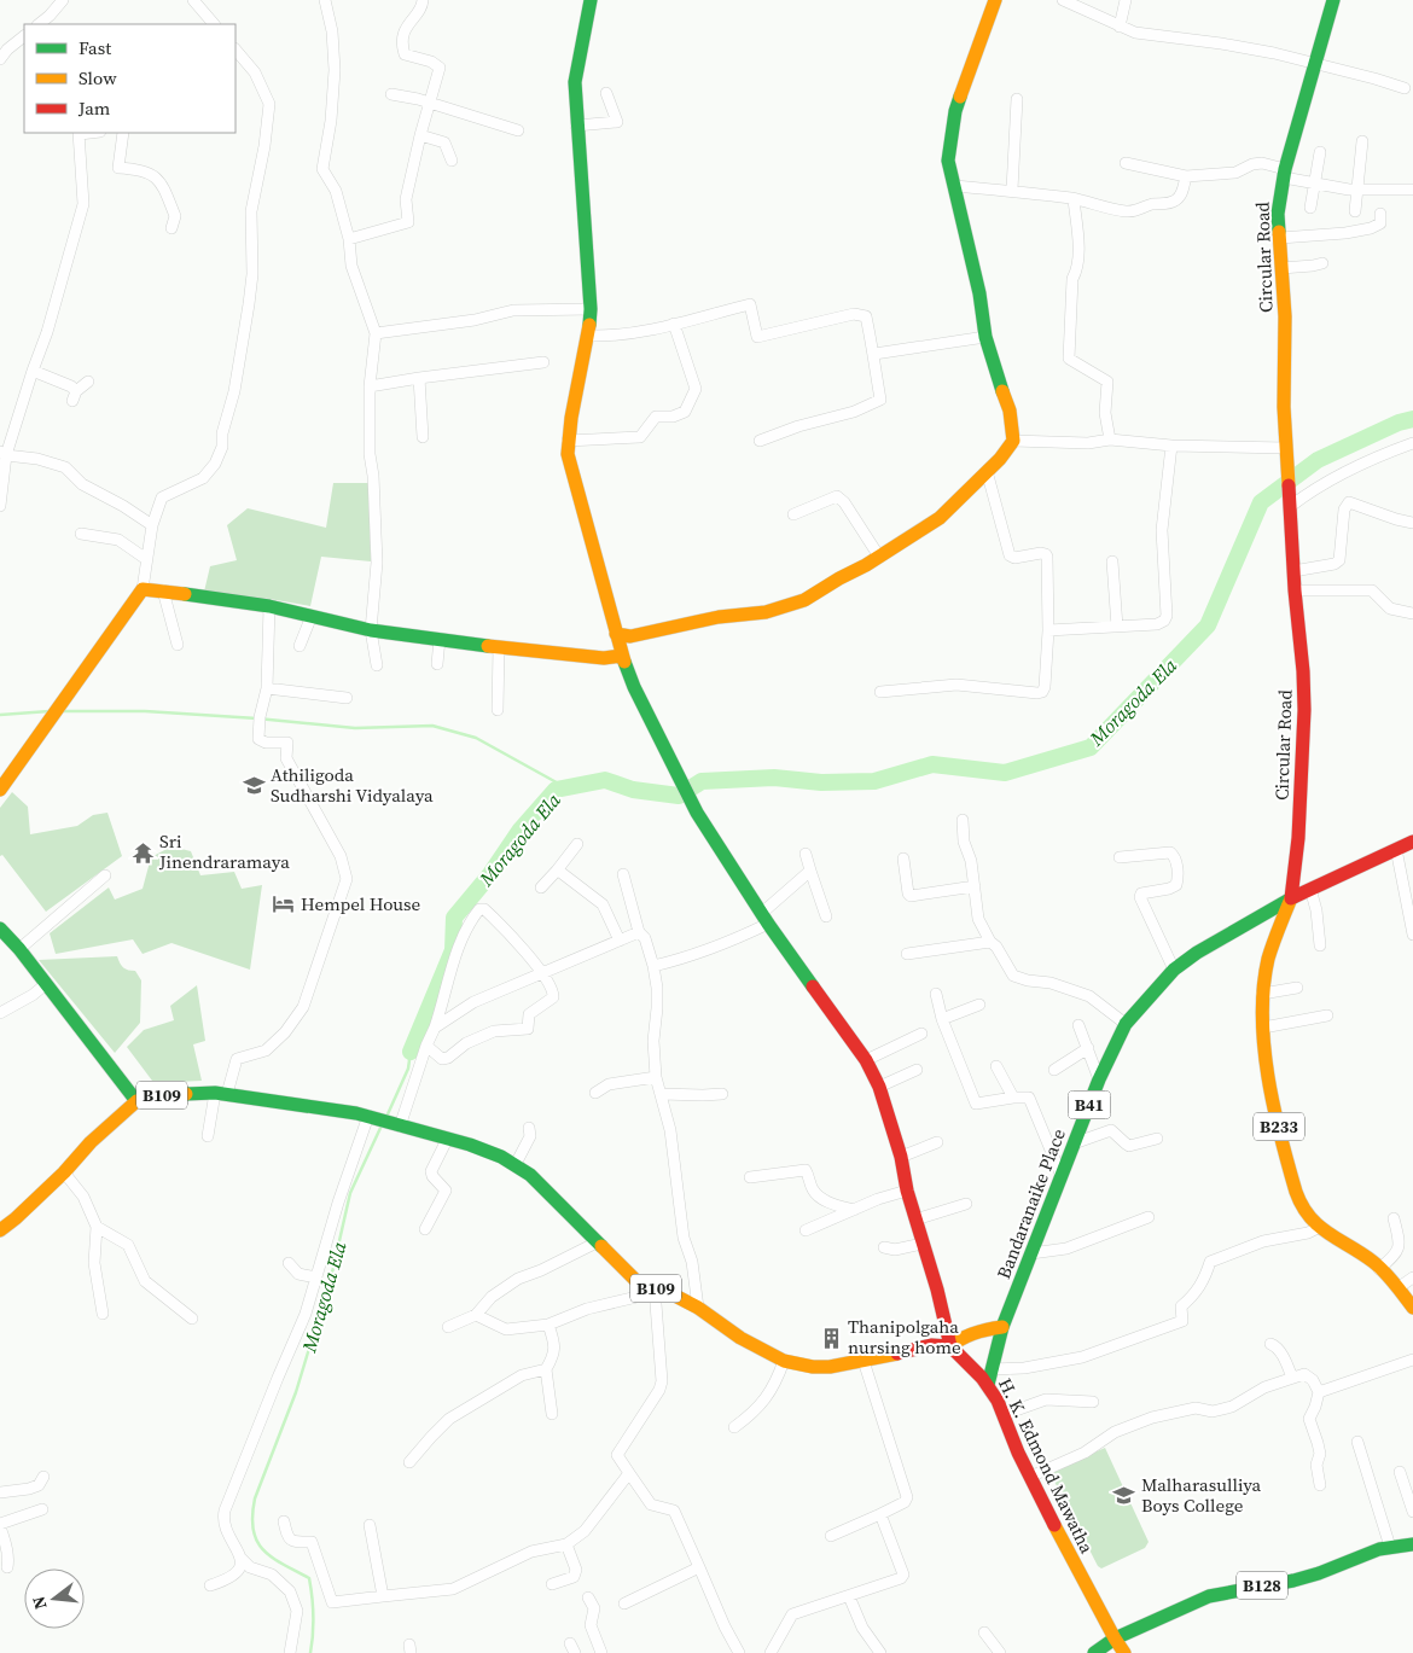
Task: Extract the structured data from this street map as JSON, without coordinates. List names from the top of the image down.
{
  "streets": {
    "main road": [
      "Circular Road",
      "B109",
      "B41",
      "B233",
      "Bandaranaike Place",
      "H. K. Edmond Mawatha",
      "B128"
    ]
  },
  "crossings": [
    ["Circular Road", "B233"],
    ["Circular Road", "Bandaranaike Place"],
    ["B109", "H. K. Edmond Mawatha"],
    ["B233", "Bandaranaike Place"],
    ["Bandaranaike Place", "H. K. Edmond Mawatha"],
    ["H. K. Edmond Mawatha", "B128"]
  ],
  "water": ["Moragoda Ela"],
  "places": {
    "school or university": ["Athiligoda Sudharshi Vidyalaya", "Malharasulliya Boys College"],
    "temple": ["Sri Jinendraramaya"],
    "hotel": ["Hempel House"],
    "building": ["Thanipolgaha nursing home"]
  },
  "legend": ["Fast", "Slow", "Jam"],
  "north": "left"
}
